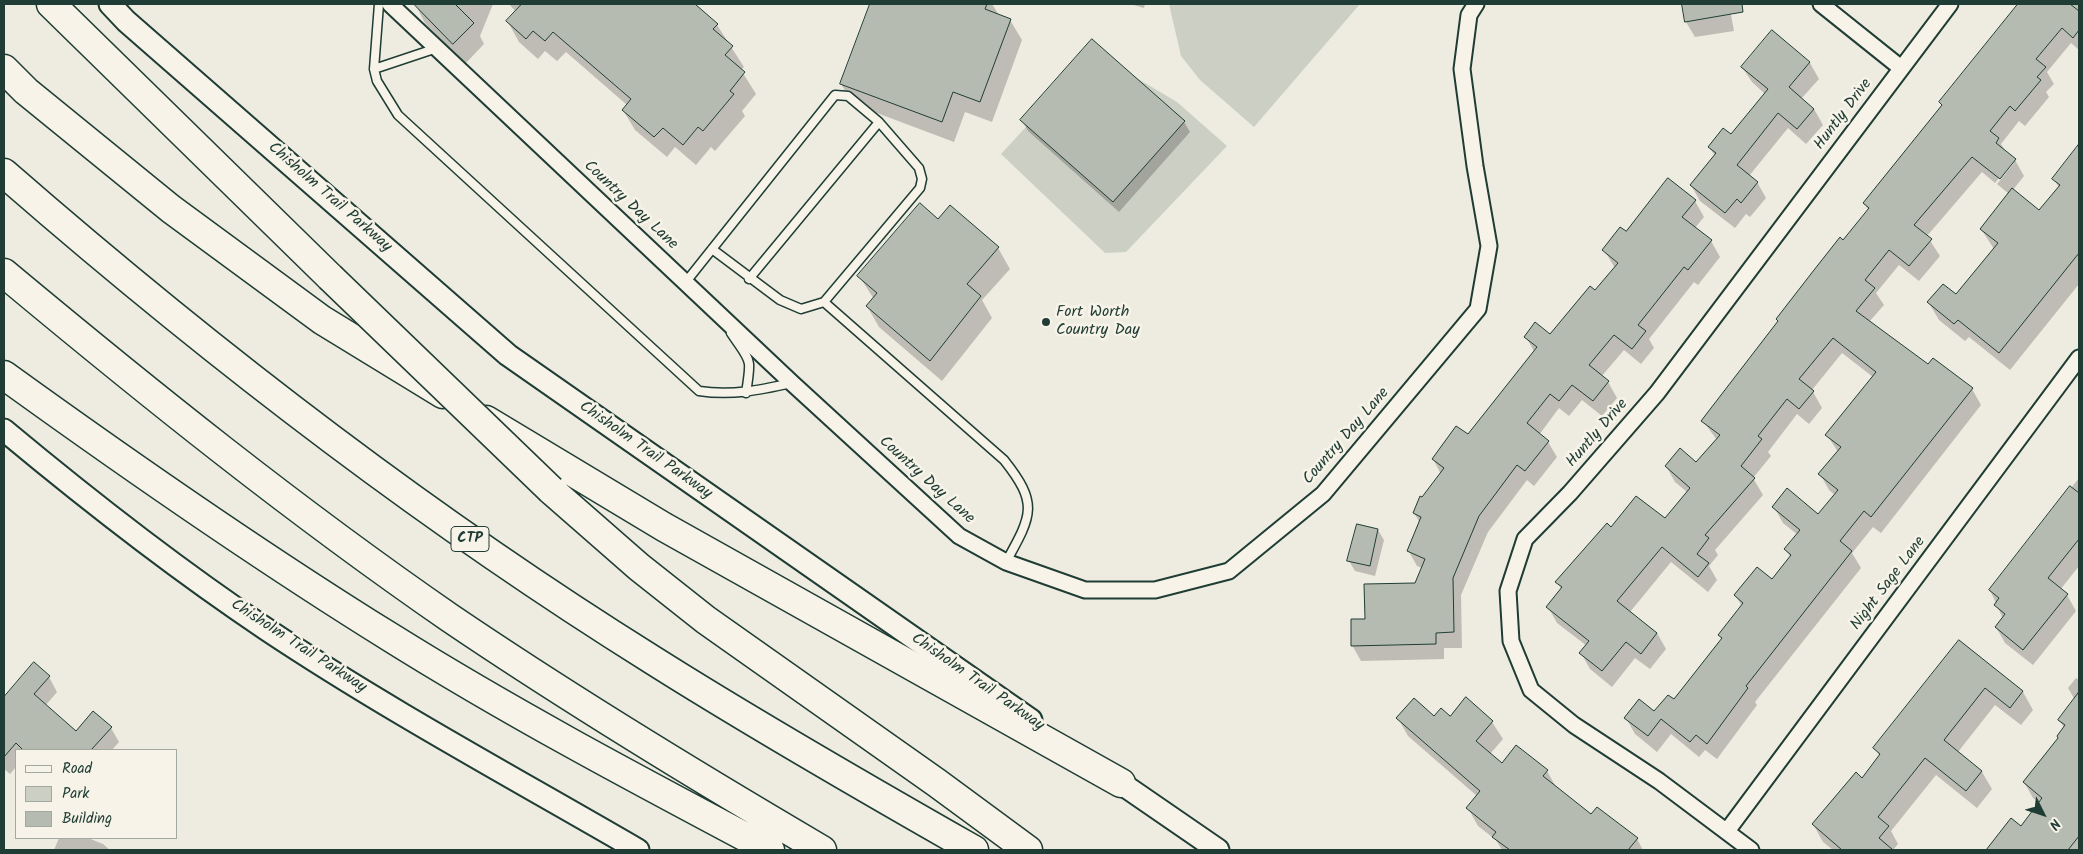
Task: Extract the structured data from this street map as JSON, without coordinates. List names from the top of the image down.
{
  "streets": {
    "highway": ["CTP"],
    "main road": ["Chisholm Trail Parkway"],
    "street": ["Huntly Drive", "Country Day Lane", "Night Sage Lane"]
  },
  "crossings": [
    ["Huntly Drive", "Night Sage Lane"]
  ],
  "places": ["Fort Worth Country Day"],
  "legend": ["Road", "Park", "Building"],
  "north": "bottom right"
}
